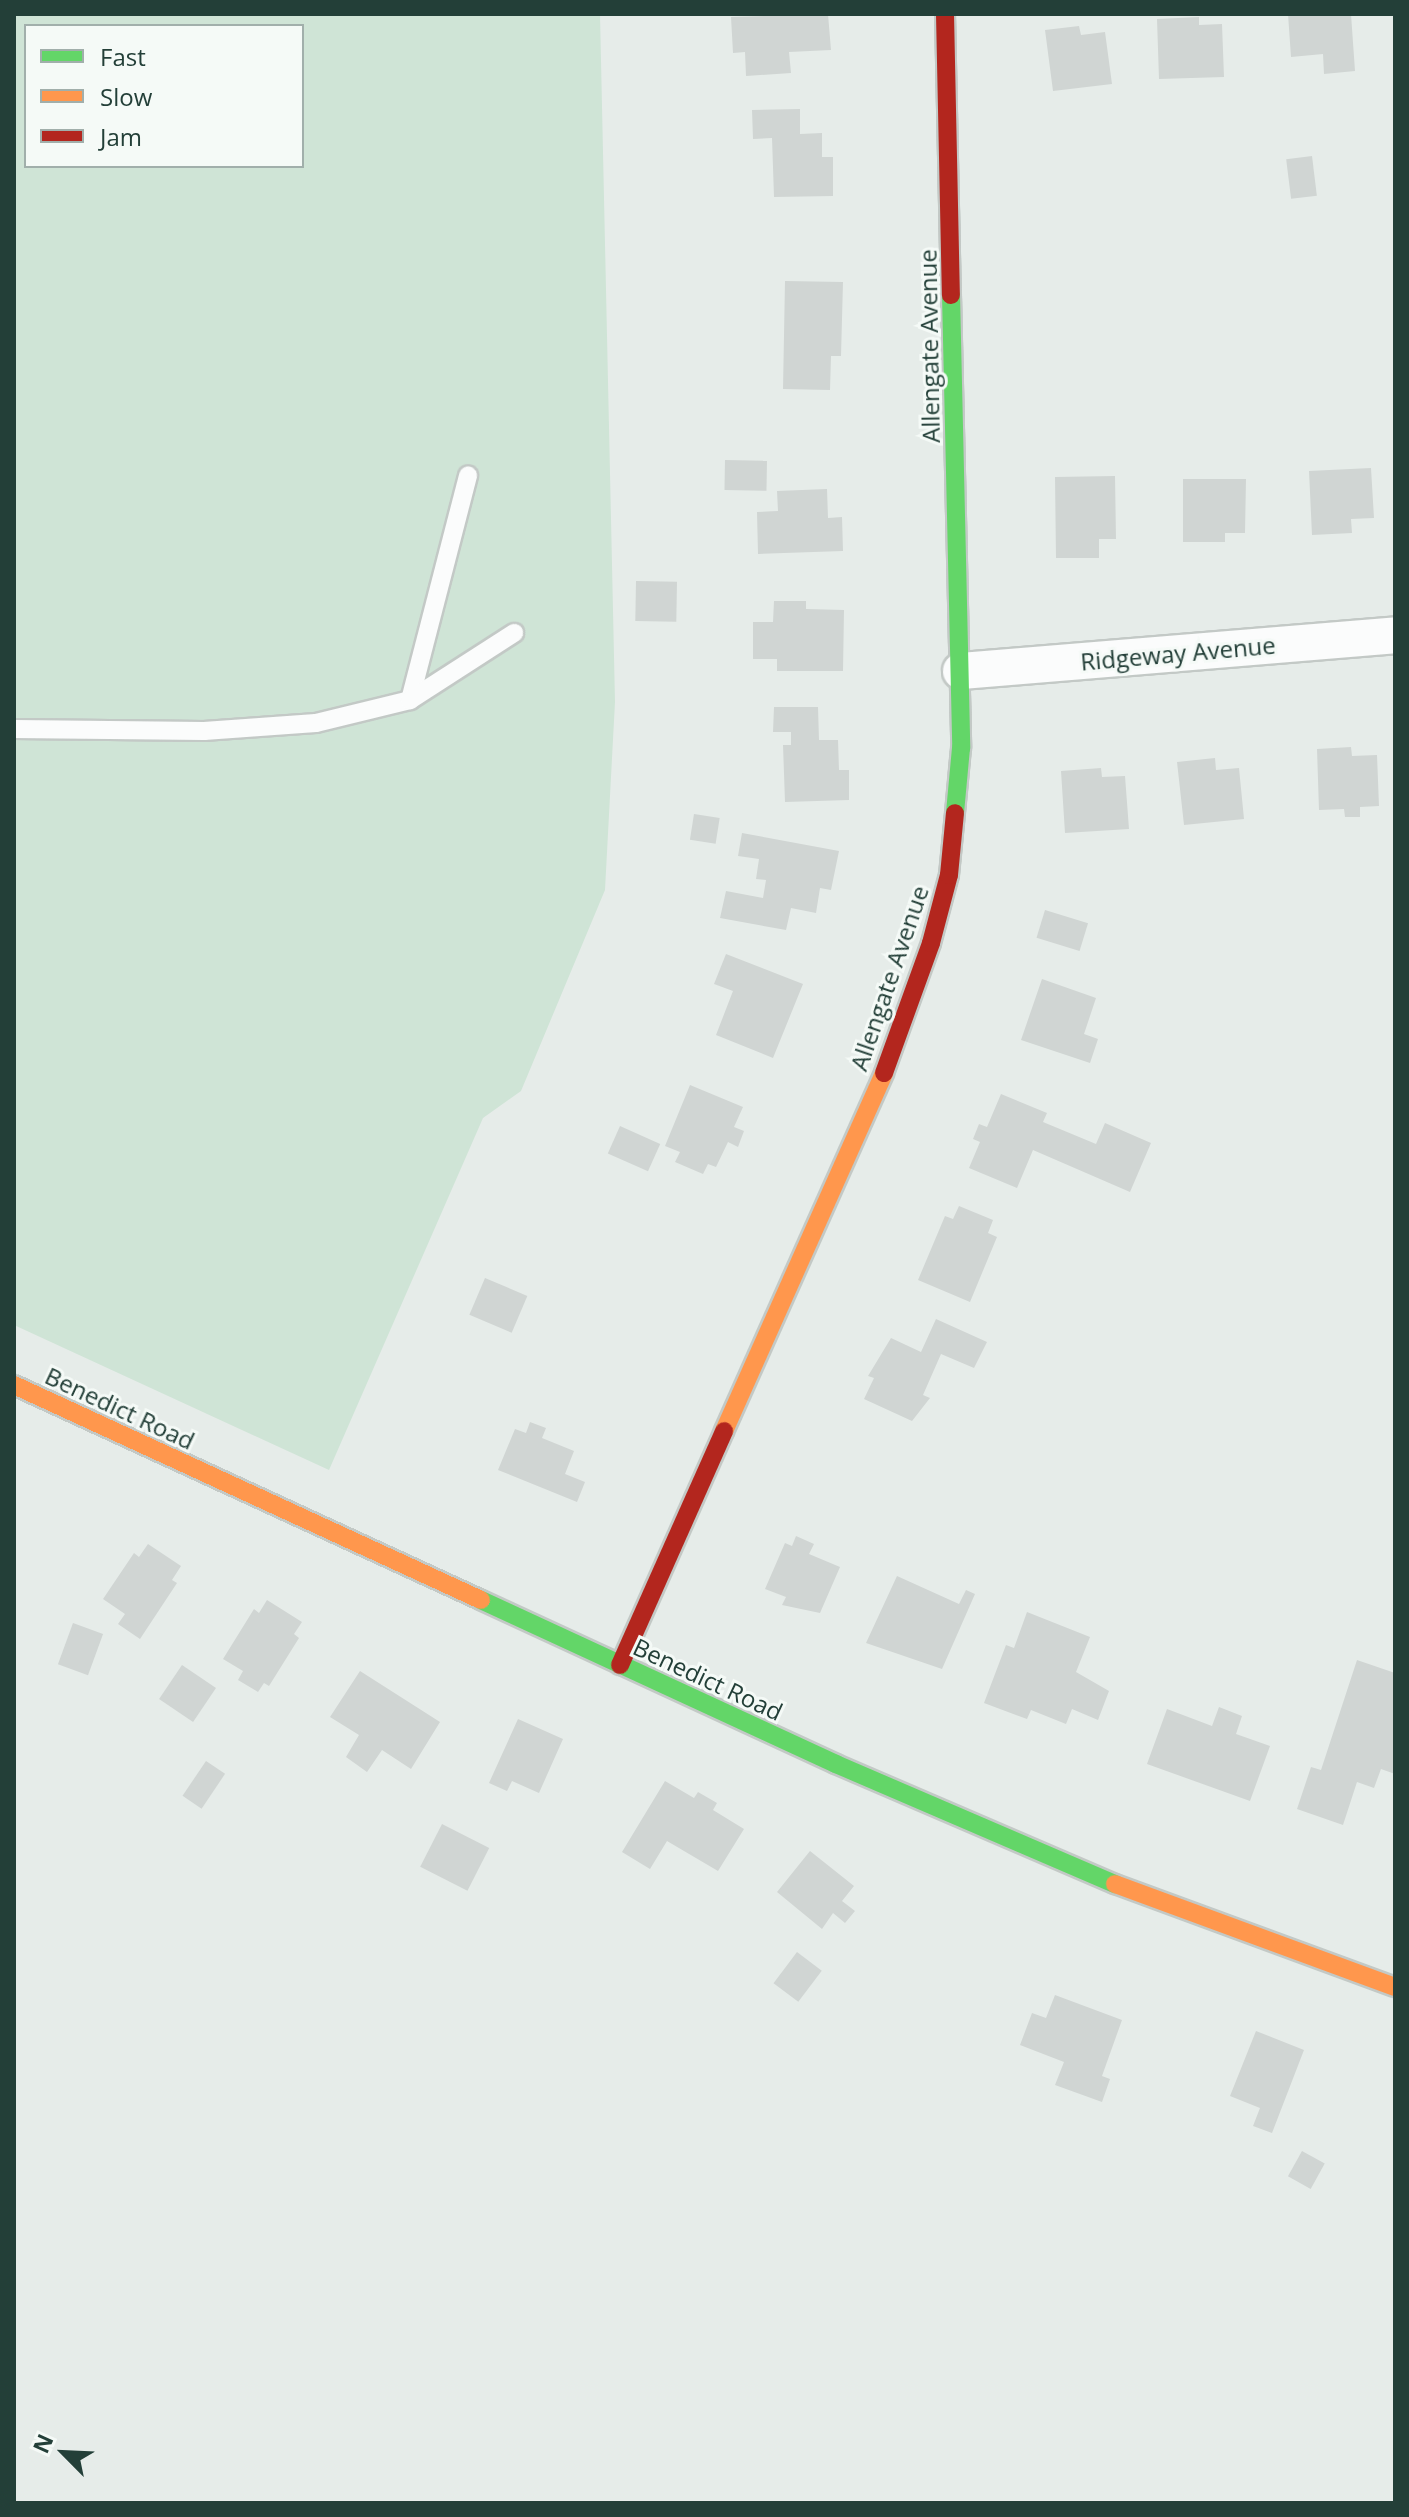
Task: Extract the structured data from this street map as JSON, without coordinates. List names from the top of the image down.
{
  "streets": {
    "street": ["Allengate Avenue", "Ridgeway Avenue", "Benedict Road"]
  },
  "crossings": [
    ["Allengate Avenue", "Ridgeway Avenue"],
    ["Allengate Avenue", "Benedict Road"]
  ],
  "legend": ["Fast", "Slow", "Jam"],
  "north": "top left"
}
